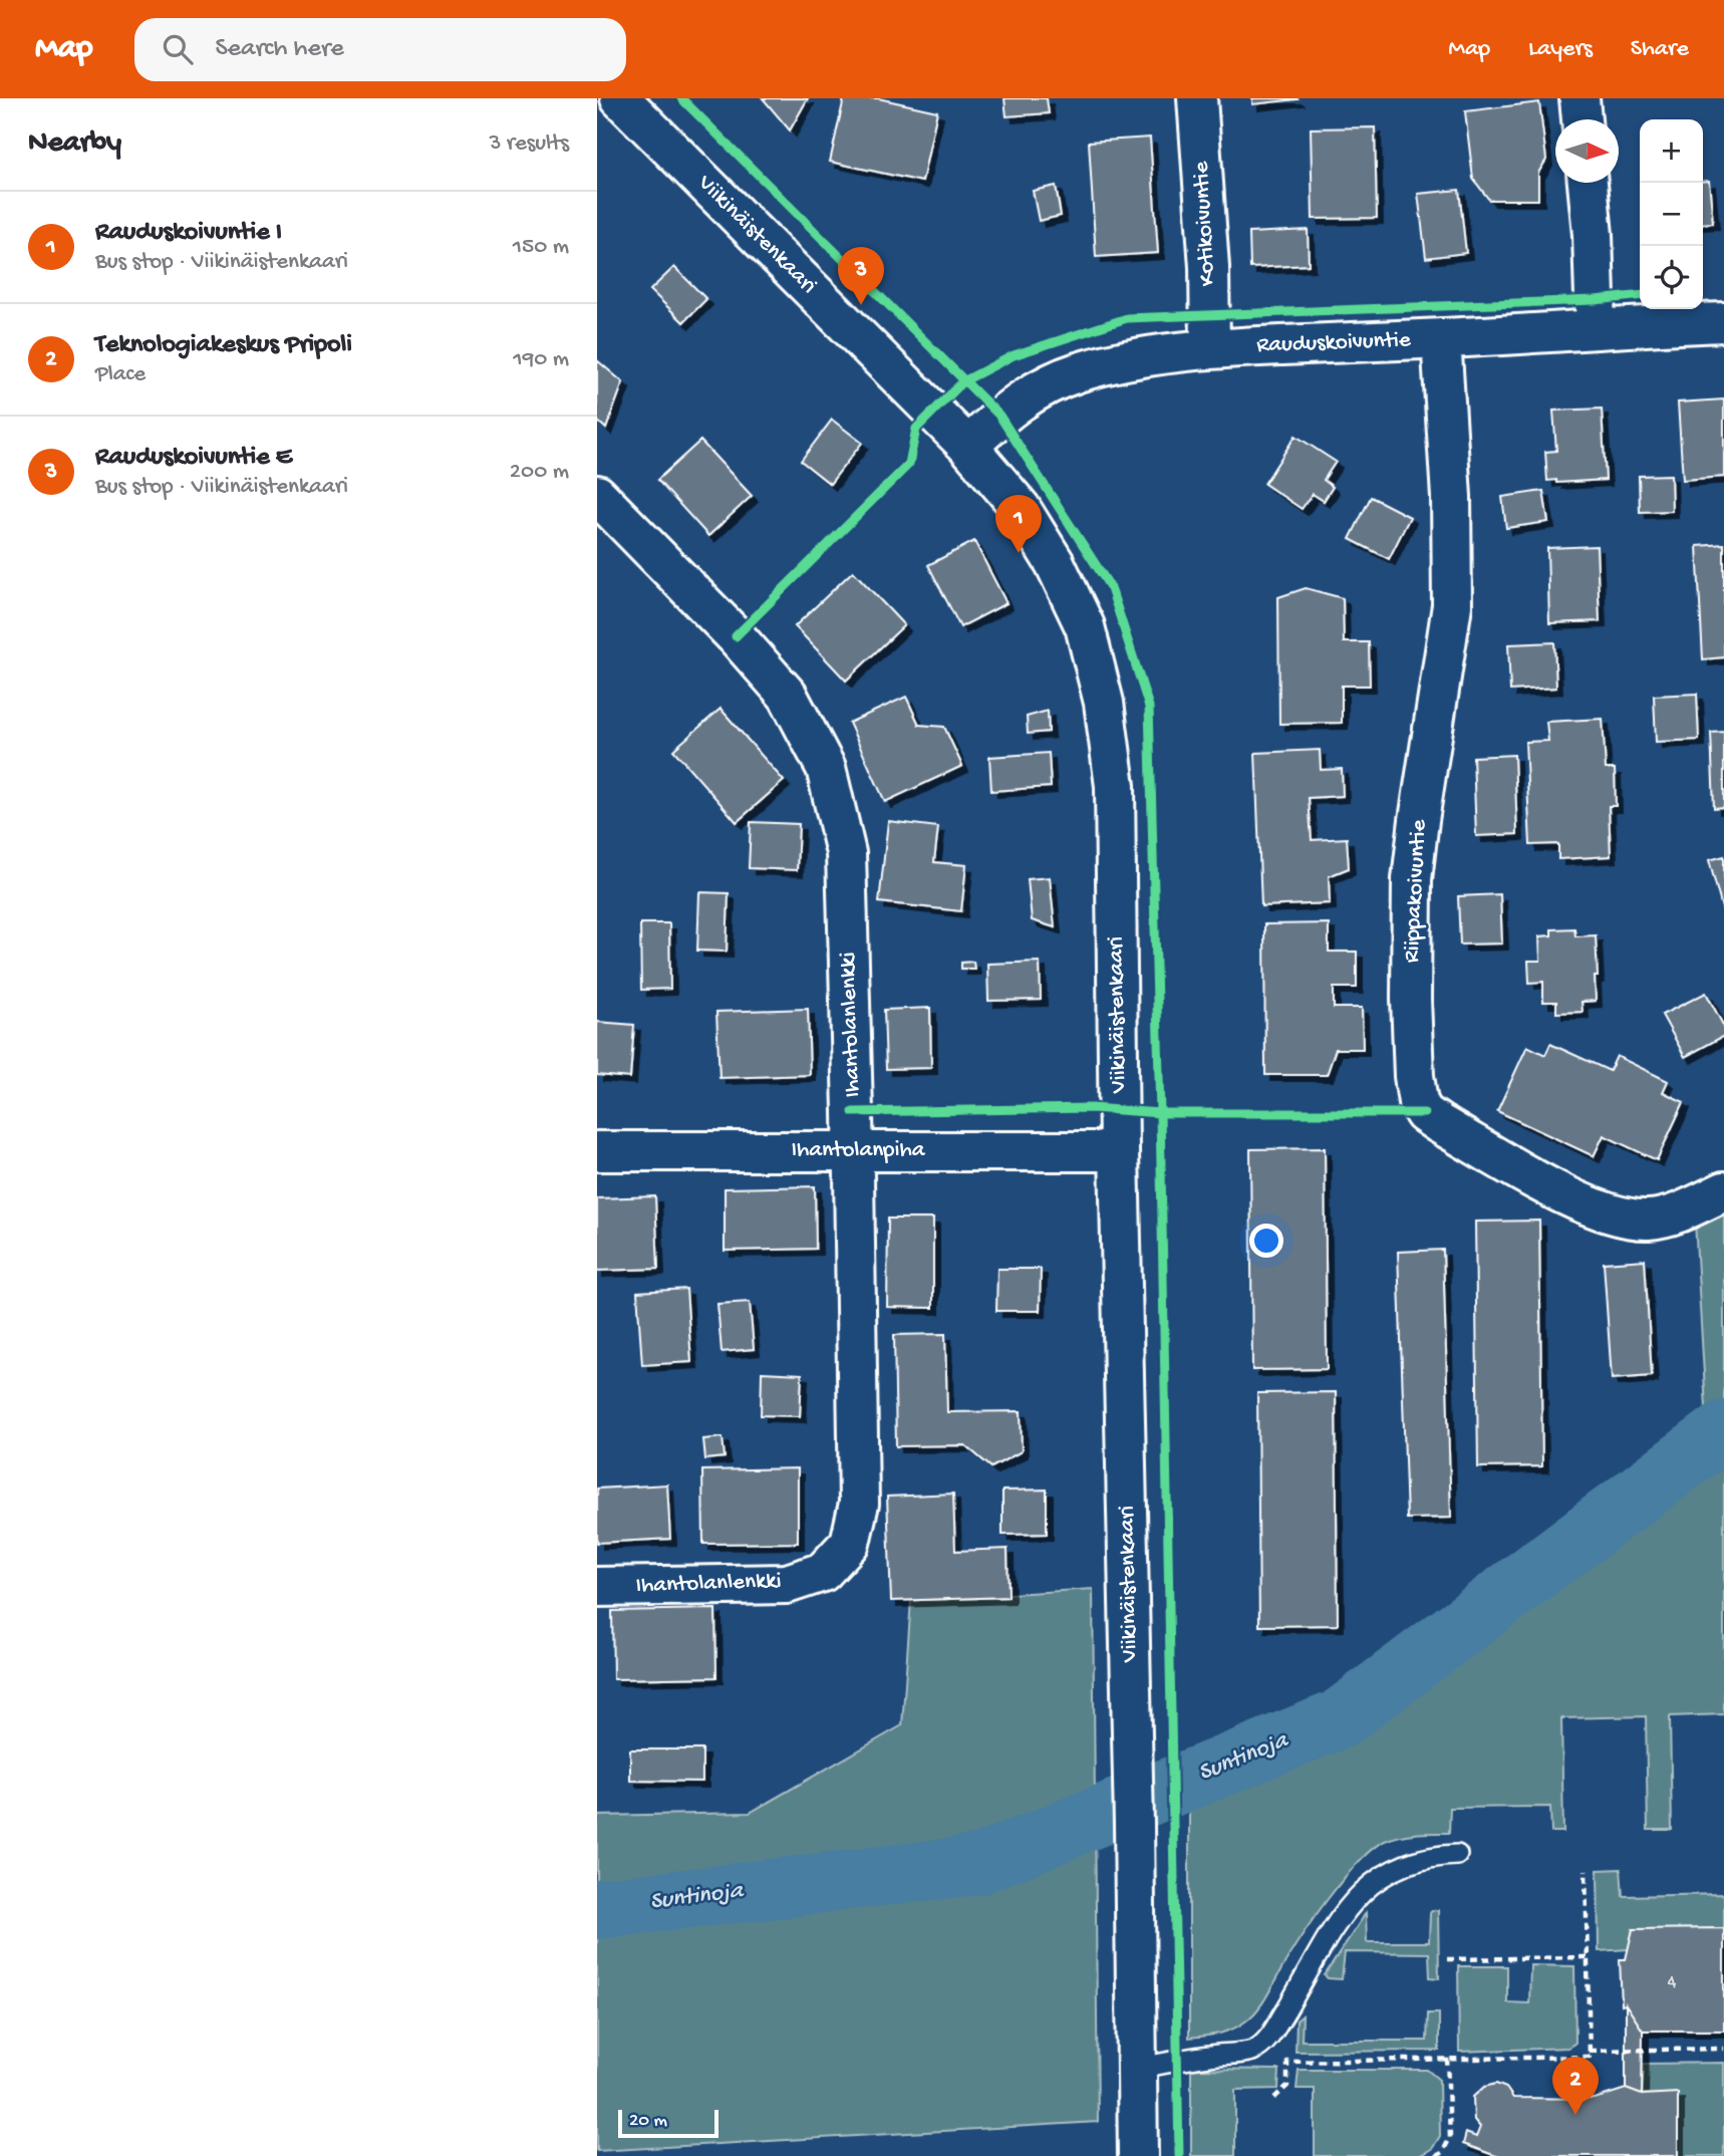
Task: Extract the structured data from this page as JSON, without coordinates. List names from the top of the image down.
{
  "streets": {
    "street": [
      "Kotikoivuntie",
      "Viikinäistenkaari",
      "Rauduskoivuntie",
      "Riippakoivuntie",
      "Ihantolanlenkki",
      "Ihantolanpiha"
    ]
  },
  "crossings": [
    ["Kotikoivuntie", "Rauduskoivuntie"],
    ["Viikinäistenkaari", "Rauduskoivuntie"],
    ["Viikinäistenkaari", "Ihantolanpiha"],
    ["Rauduskoivuntie", "Riippakoivuntie"],
    ["Ihantolanlenkki", "Ihantolanpiha"]
  ],
  "water": ["Suntinoja"],
  "house_numbers": ["4"],
  "scale_bar": "20 m",
  "north": "right",
  "page": {
    "header": "Map",
    "search": "Search here",
    "nav": ["Map", "Layers", "Share"],
    "heading": ["Nearby", "3 results"],
    "map_buttons": ["+", "−"],
    "list": [
      {
        "mark": "1",
        "name": "Rauduskoivuntie I",
        "note": "Bus stop · Viikinäistenkaari",
        "value": "150 m"
      },
      {
        "mark": "2",
        "name": "Teknologiakeskus Pripoli",
        "note": "Place",
        "value": "190 m"
      },
      {
        "mark": "3",
        "name": "Rauduskoivuntie E",
        "note": "Bus stop · Viikinäistenkaari",
        "value": "200 m"
      }
    ],
    "pins": ["3", "1", "2"],
    "scale": "20 m"
  }
}
